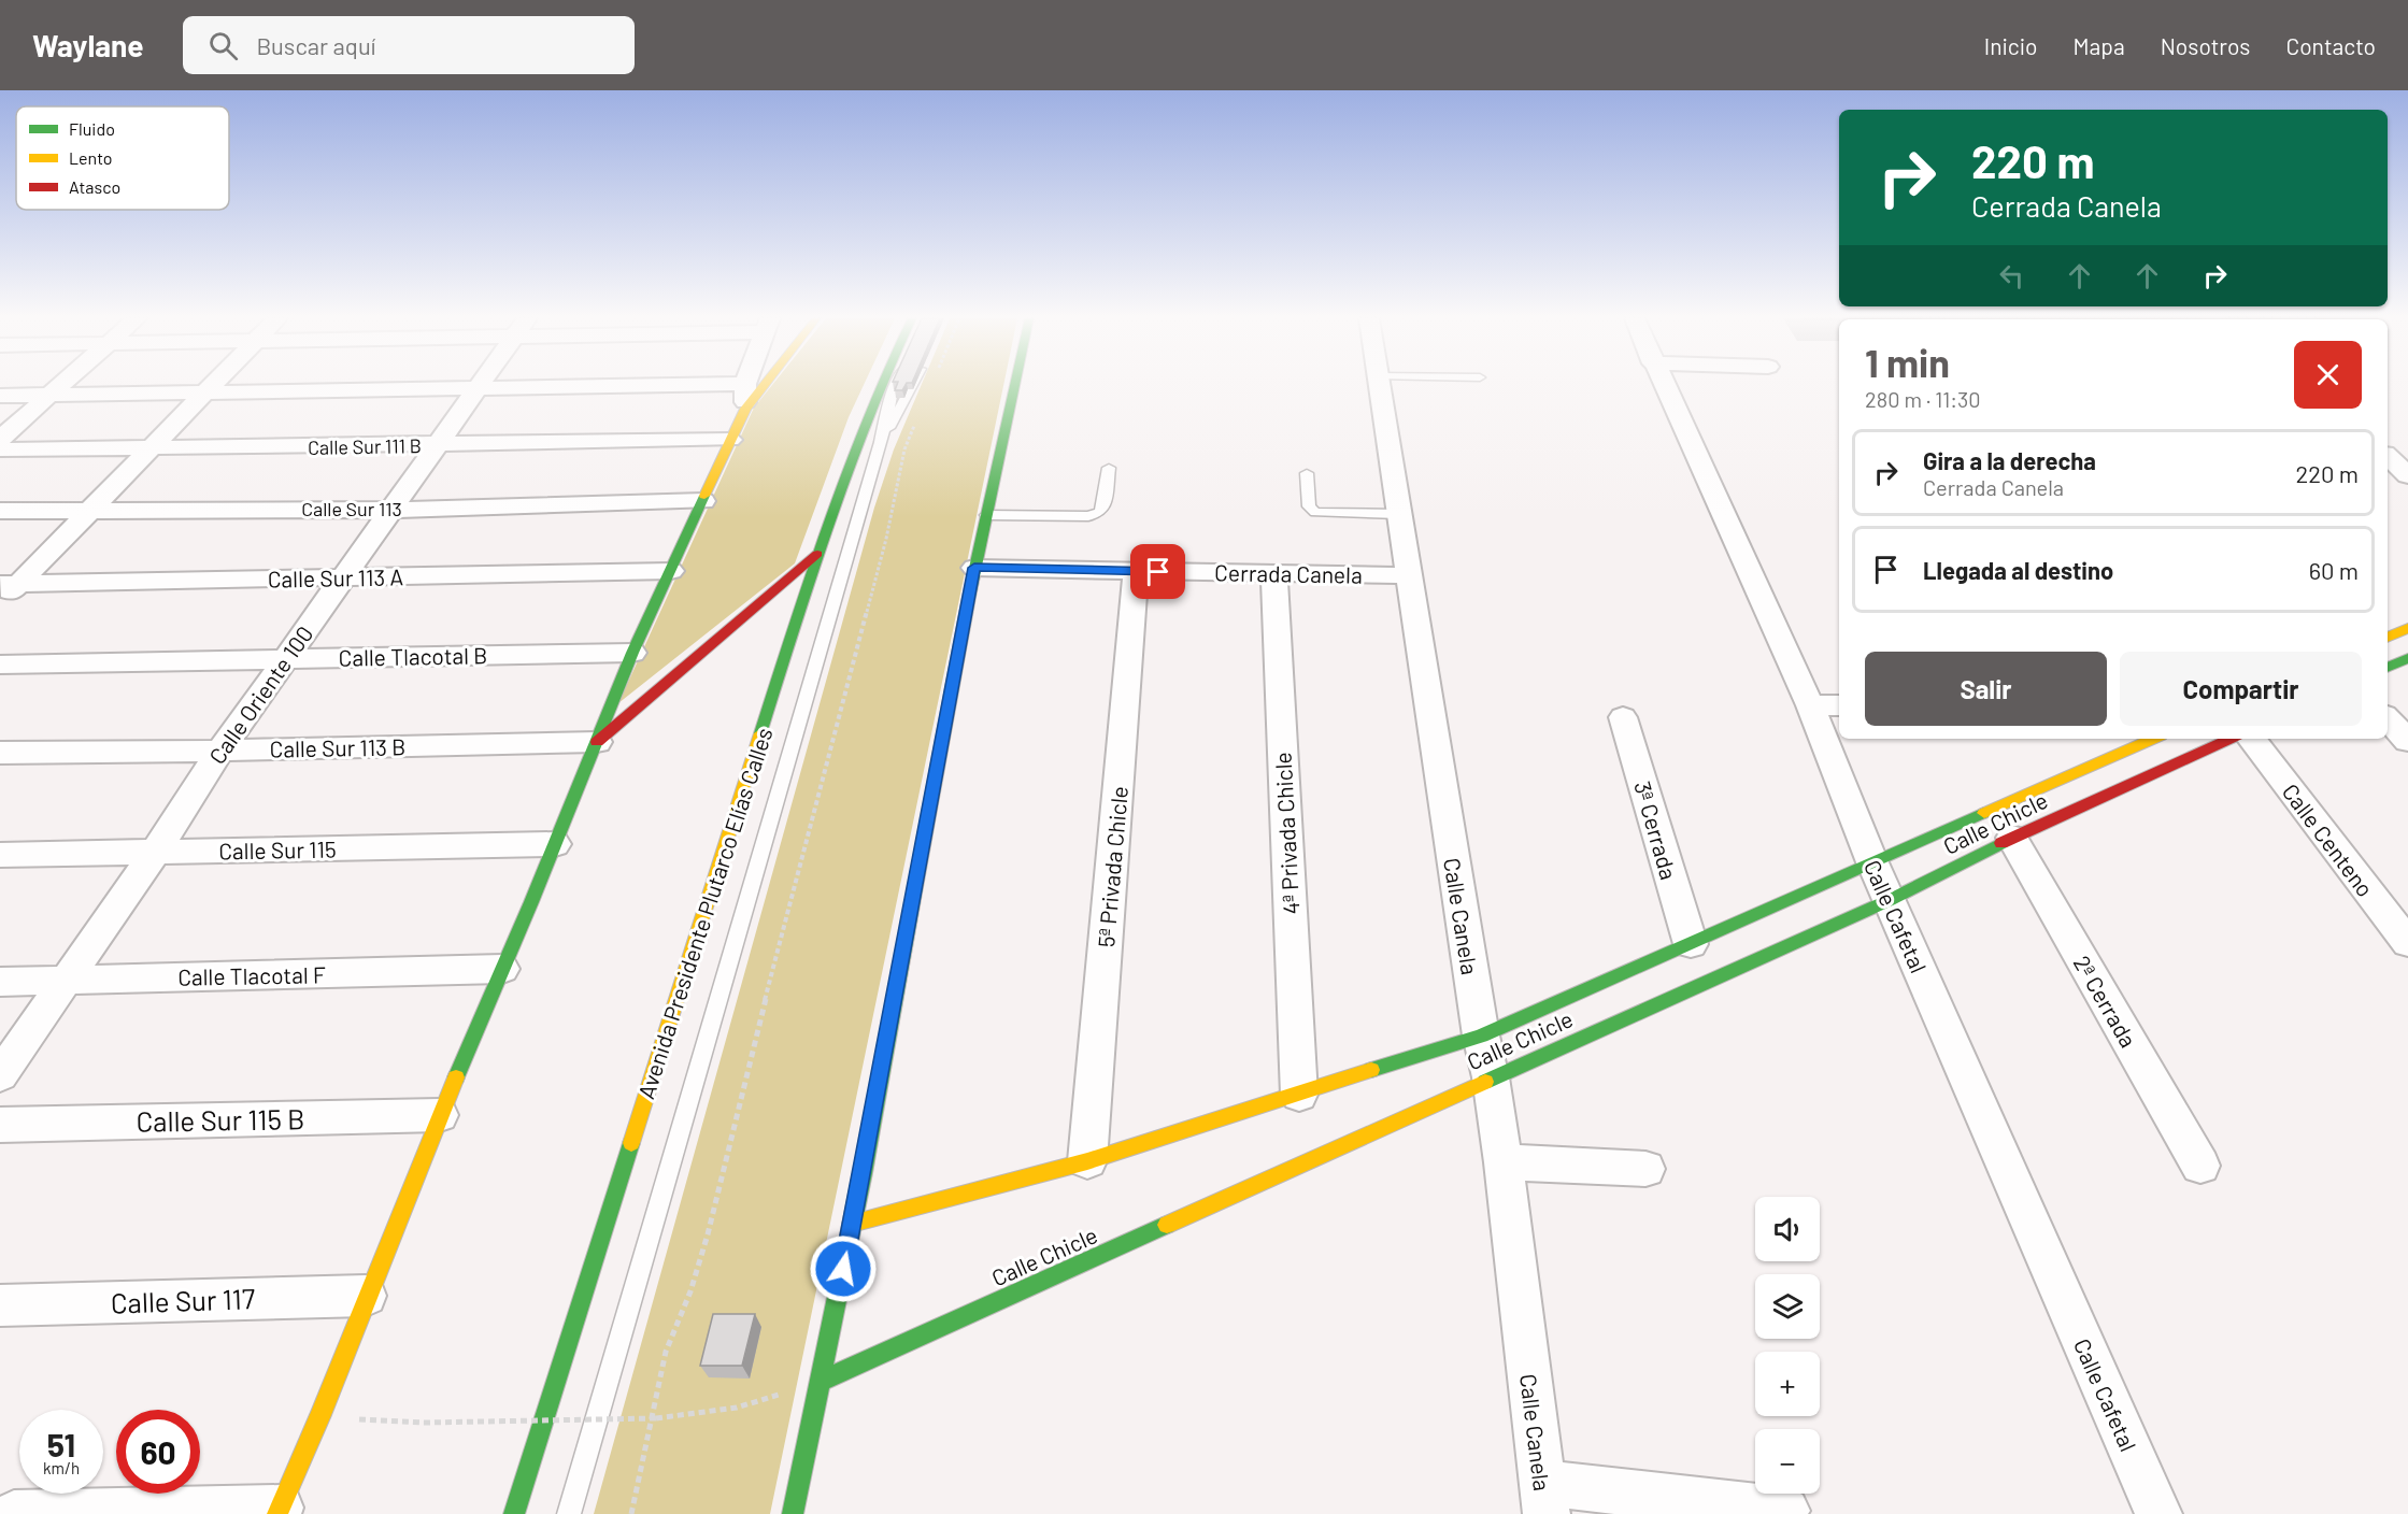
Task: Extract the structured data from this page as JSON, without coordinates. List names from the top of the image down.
{
  "streets": {
    "street": [
      "Calle Sur 111 B",
      "Calle Sur 113",
      "Cerrada Canela",
      "Calle Sur 113 A",
      "Calle Tlacotal B",
      "Calle Oriente 100",
      "Calle Sur 113 B",
      "Calle Chicle",
      "3ª Cerrada",
      "4ª Privada Chicle",
      "Calle Centeno",
      "Calle Sur 115",
      "5ª Privada Chicle",
      "Avenida Presidente Plutarco Elías Calles",
      "Calle Canela",
      "Calle Cafetal",
      "Calle Tlacotal F",
      "2ª Cerrada",
      "Calle Sur 115 B",
      "Calle Sur 117"
    ]
  },
  "crossings": [
    ["Calle Sur 111 B", "Calle Oriente 100"],
    ["Calle Sur 113", "Calle Oriente 100"],
    ["Cerrada Canela", "4ª Privada Chicle"],
    ["Cerrada Canela", "5ª Privada Chicle"],
    ["Cerrada Canela", "Calle Canela"],
    ["Calle Sur 113 A", "Calle Oriente 100"],
    ["Calle Tlacotal B", "Calle Oriente 100"],
    ["Calle Oriente 100", "Calle Sur 113 B"],
    ["Calle Oriente 100", "Calle Sur 115"],
    ["Calle Oriente 100", "Calle Tlacotal F"],
    ["Calle Chicle", "3ª Cerrada"],
    ["Calle Chicle", "4ª Privada Chicle"],
    ["Calle Chicle", "5ª Privada Chicle"],
    ["Calle Chicle", "Calle Canela"],
    ["Calle Chicle", "Calle Cafetal"],
    ["Calle Chicle", "2ª Cerrada"]
  ],
  "legend": ["Fluido", "Lento", "Atasco"],
  "page": {
    "header": "Waylane",
    "search": "Buscar aquí",
    "nav": [
      "Inicio",
      "Mapa",
      "Nosotros",
      "Contacto"
    ],
    "turn": ["220 m", "Cerrada Canela"],
    "heading": ["1 min", "280 m · 11:30"],
    "list": [
      {
        "name": "Gira a la derecha",
        "note": "Cerrada Canela",
        "value": "220 m"
      },
      {
        "name": "Llegada al destino",
        "value": "60 m"
      }
    ],
    "buttons": ["Salir", "Compartir"],
    "map_buttons": ["+", "−"],
    "speed": "51 km/h",
    "limit": "60"
  }
}
